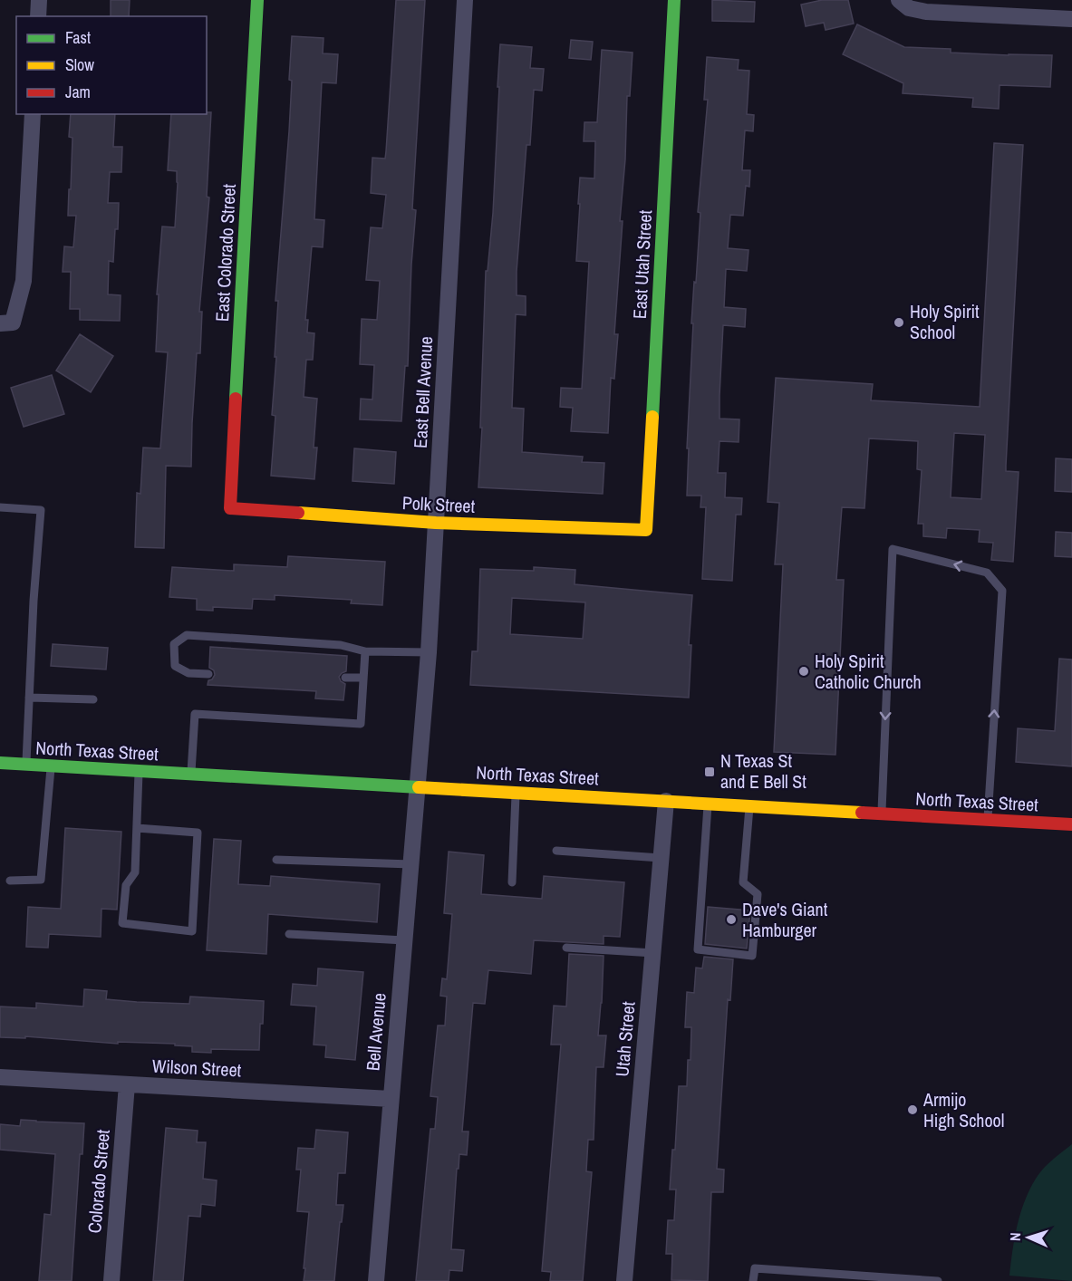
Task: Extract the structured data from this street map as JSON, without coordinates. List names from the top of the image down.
{
  "streets": {
    "street": [
      "East Colorado Street",
      "East Utah Street",
      "East Bell Avenue",
      "Polk Street",
      "North Texas Street",
      "Bell Avenue",
      "Utah Street",
      "Wilson Street",
      "Colorado Street"
    ]
  },
  "crossings": [
    ["East Colorado Street", "Polk Street"],
    ["East Utah Street", "Polk Street"],
    ["East Bell Avenue", "Polk Street"],
    ["East Bell Avenue", "North Texas Street"],
    ["East Bell Avenue", "Bell Avenue"],
    ["North Texas Street", "Bell Avenue"],
    ["North Texas Street", "Utah Street"],
    ["Bell Avenue", "Wilson Street"],
    ["Wilson Street", "Colorado Street"]
  ],
  "places": {
    "other": [
      "Holy Spirit School",
      "Holy Spirit Catholic Church",
      "Dave's Giant Hamburger",
      "Armijo High School"
    ],
    "transit": ["N Texas St and E Bell St"]
  },
  "legend": ["Fast", "Slow", "Jam"],
  "north": "left"
}
